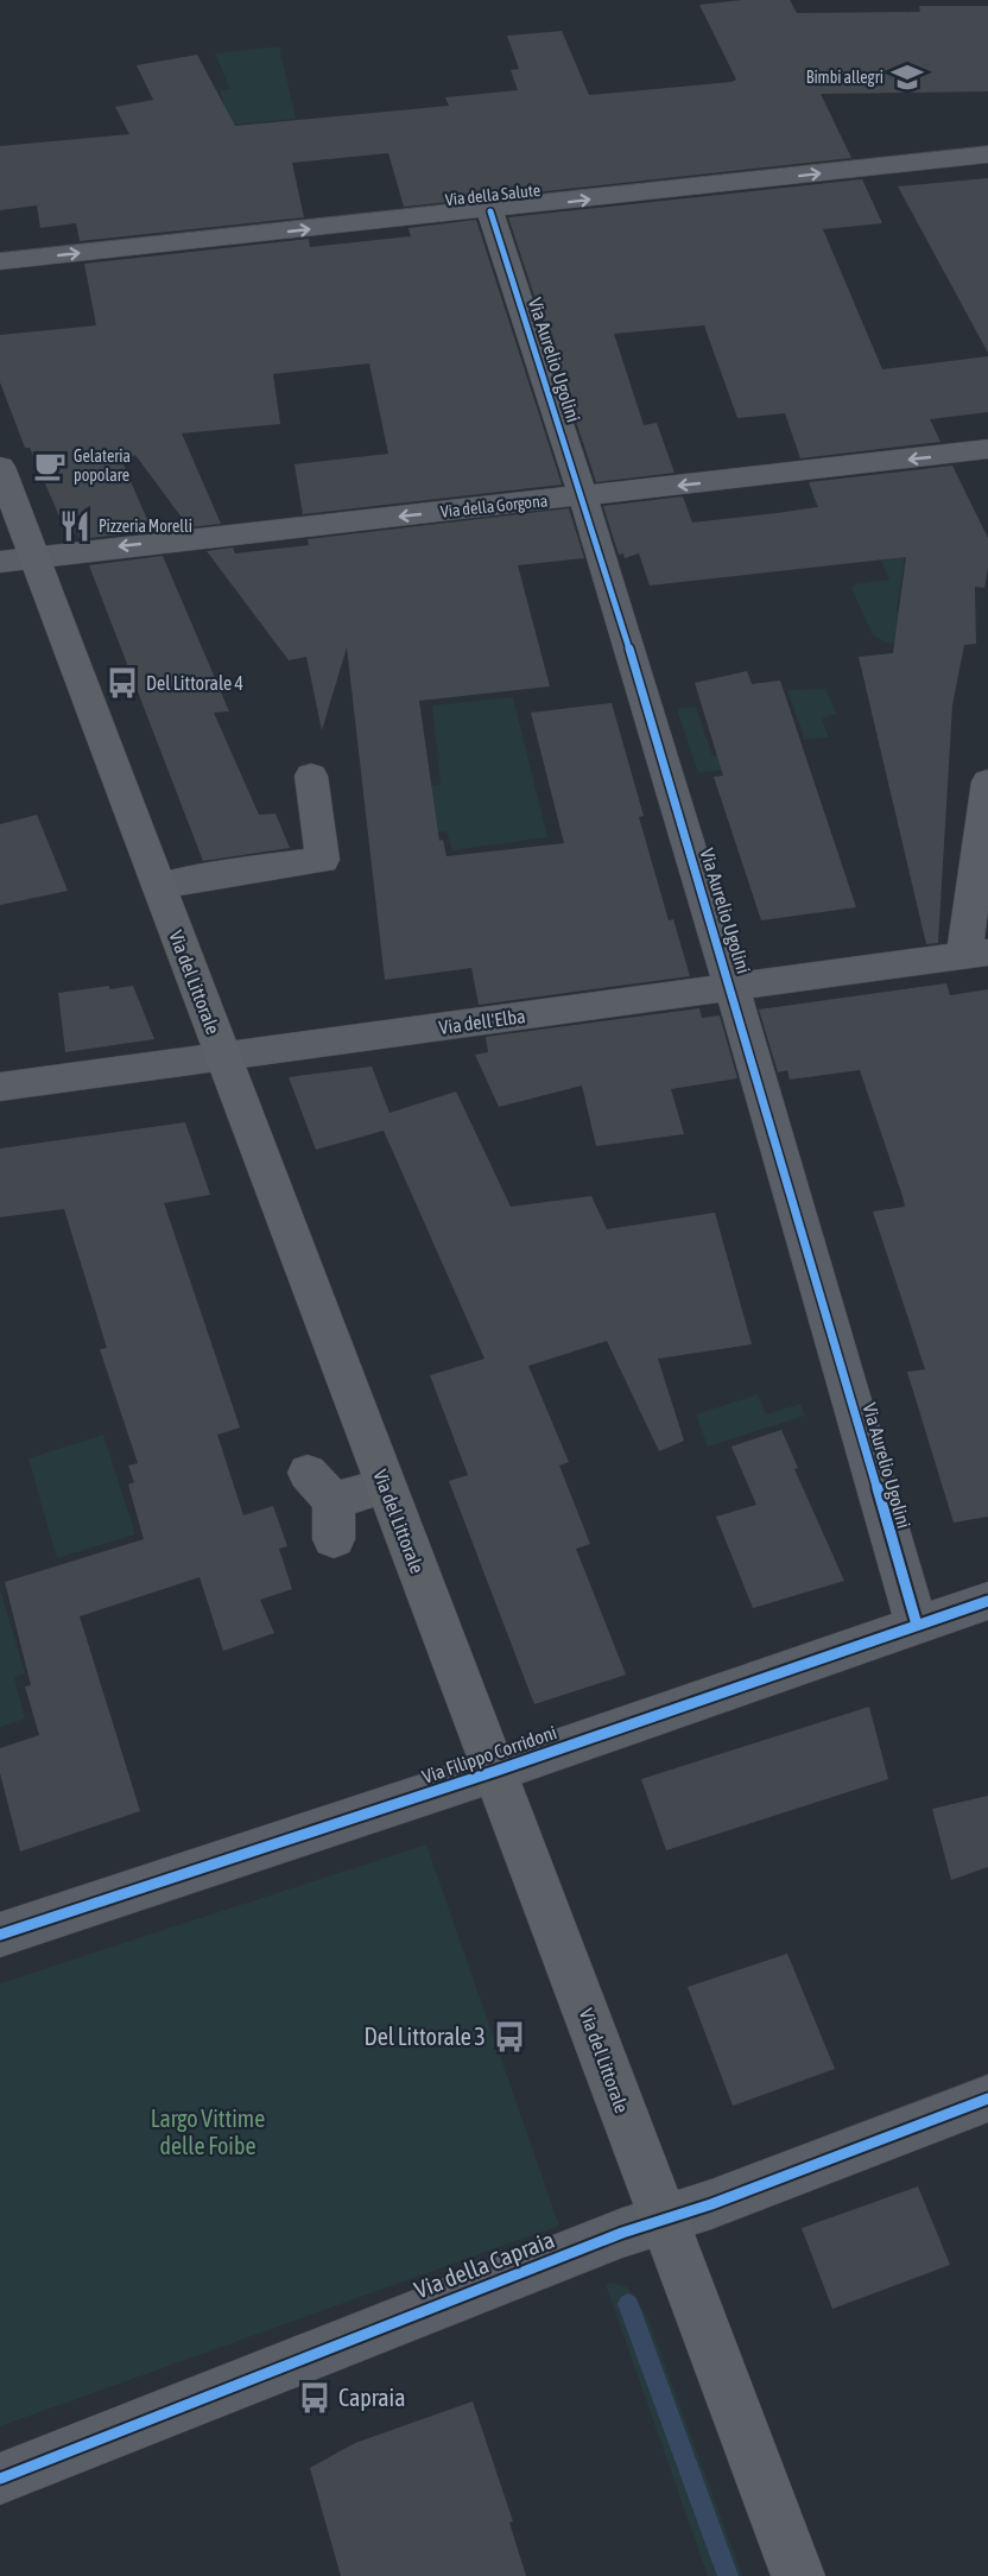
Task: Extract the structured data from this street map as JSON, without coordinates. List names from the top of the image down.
{
  "streets": {
    "main road": ["Via del Littorale"],
    "street": [
      "Via della Salute",
      "Via Aurelio Ugolini",
      "Via della Gorgona",
      "Via dell'Elba",
      "Via Filippo Corridoni",
      "Via della Capraia"
    ]
  },
  "crossings": [
    ["Via della Salute", "Via Aurelio Ugolini"],
    ["Via Aurelio Ugolini", "Via della Gorgona"],
    ["Via Aurelio Ugolini", "Via dell'Elba"],
    ["Via Aurelio Ugolini", "Via Filippo Corridoni"],
    ["Via della Gorgona", "Via del Littorale"],
    ["Via del Littorale", "Via dell'Elba"],
    ["Via del Littorale", "Via Filippo Corridoni"],
    ["Via del Littorale", "Via della Capraia"]
  ],
  "one_way": ["Via della Salute", "Via della Gorgona"],
  "parks": ["Largo Vittime delle Foibe"],
  "places": {
    "school or university": ["Bimbi allegri"],
    "cafe": ["Gelateria popolare"],
    "restaurant": ["Pizzeria Morelli"],
    "bus stop": ["Del Littorale 4", "Del Littorale 3", "Capraia"]
  }
}
